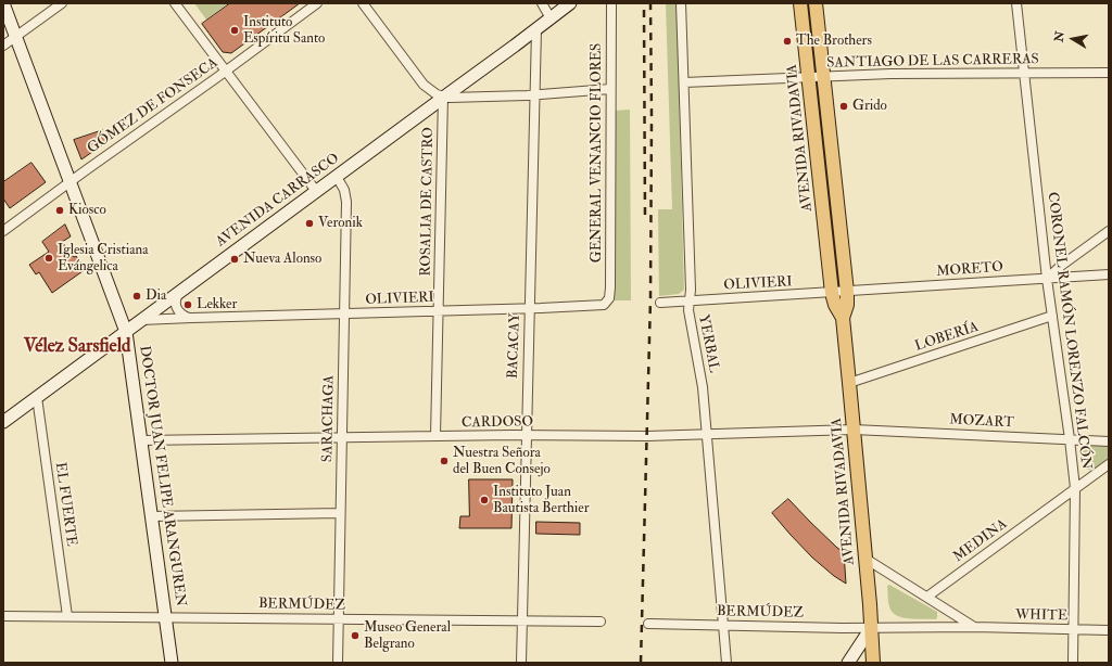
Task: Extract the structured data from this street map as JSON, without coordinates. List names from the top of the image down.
{
  "streets": {
    "main road": ["AVENIDA RIVADAVIA"],
    "street": [
      "SANTIAGO DE LAS CARRERAS",
      "GÓMEZ DE FONSECA",
      "GENERAL VENANCIO FLORES",
      "AVENIDA CARRASCO",
      "ROSALIA DE CASTRO",
      "MORETO",
      "OLIVIERI",
      "CORONEL RAMÓN LORENZO FALCÓN",
      "LOBERÍA",
      "YERBAL",
      "BACACAY",
      "SARACHAGA",
      "MOZART",
      "CARDOSO",
      "DOCTOR JUAN FELIPE ARANGUREN",
      "EL FUERTE",
      "MEDINA",
      "BERMÚDEZ",
      "WHITE"
    ]
  },
  "crossings": [
    ["SANTIAGO DE LAS CARRERAS", "AVENIDA RIVADAVIA"],
    ["SANTIAGO DE LAS CARRERAS", "CORONEL RAMÓN LORENZO FALCÓN"],
    ["SANTIAGO DE LAS CARRERAS", "YERBAL"],
    ["GÓMEZ DE FONSECA", "DOCTOR JUAN FELIPE ARANGUREN"],
    ["AVENIDA RIVADAVIA", "MORETO"],
    ["AVENIDA RIVADAVIA", "OLIVIERI"],
    ["AVENIDA RIVADAVIA", "LOBERÍA"],
    ["AVENIDA RIVADAVIA", "MOZART"],
    ["AVENIDA RIVADAVIA", "CARDOSO"],
    ["AVENIDA RIVADAVIA", "BERMÚDEZ"],
    ["AVENIDA RIVADAVIA", "WHITE"],
    ["GENERAL VENANCIO FLORES", "OLIVIERI"],
    ["AVENIDA CARRASCO", "ROSALIA DE CASTRO"],
    ["AVENIDA CARRASCO", "OLIVIERI"],
    ["AVENIDA CARRASCO", "BACACAY"],
    ["AVENIDA CARRASCO", "SARACHAGA"],
    ["AVENIDA CARRASCO", "DOCTOR JUAN FELIPE ARANGUREN"],
    ["AVENIDA CARRASCO", "EL FUERTE"],
    ["ROSALIA DE CASTRO", "OLIVIERI"],
    ["ROSALIA DE CASTRO", "CARDOSO"],
    ["MORETO", "OLIVIERI"],
    ["MORETO", "CORONEL RAMÓN LORENZO FALCÓN"],
    ["OLIVIERI", "YERBAL"],
    ["OLIVIERI", "BACACAY"],
    ["OLIVIERI", "SARACHAGA"],
    ["CORONEL RAMÓN LORENZO FALCÓN", "LOBERÍA"],
    ["CORONEL RAMÓN LORENZO FALCÓN", "MOZART"],
    ["CORONEL RAMÓN LORENZO FALCÓN", "MEDINA"],
    ["CORONEL RAMÓN LORENZO FALCÓN", "WHITE"],
    ["YERBAL", "CARDOSO"],
    ["YERBAL", "BERMÚDEZ"],
    ["BACACAY", "CARDOSO"],
    ["BACACAY", "BERMÚDEZ"],
    ["SARACHAGA", "CARDOSO"],
    ["SARACHAGA", "BERMÚDEZ"],
    ["MOZART", "CARDOSO"],
    ["CARDOSO", "DOCTOR JUAN FELIPE ARANGUREN"],
    ["DOCTOR JUAN FELIPE ARANGUREN", "BERMÚDEZ"],
    ["EL FUERTE", "BERMÚDEZ"],
    ["BERMÚDEZ", "WHITE"]
  ],
  "districts": ["Vélez Sarsfield"],
  "places": [
    "Instituto Espíritu Santo",
    "The Brothers",
    "Grido",
    "Kiosco",
    "Veronik",
    "Iglesia Cristiana Evángelica",
    "Nueva Alonso",
    "Dia",
    "Lekker",
    "Nuestra Señora del Buen Consejo",
    "Instituto Juan Bautista Berthier",
    "Museo General Belgrano"
  ],
  "north": "left"
}
